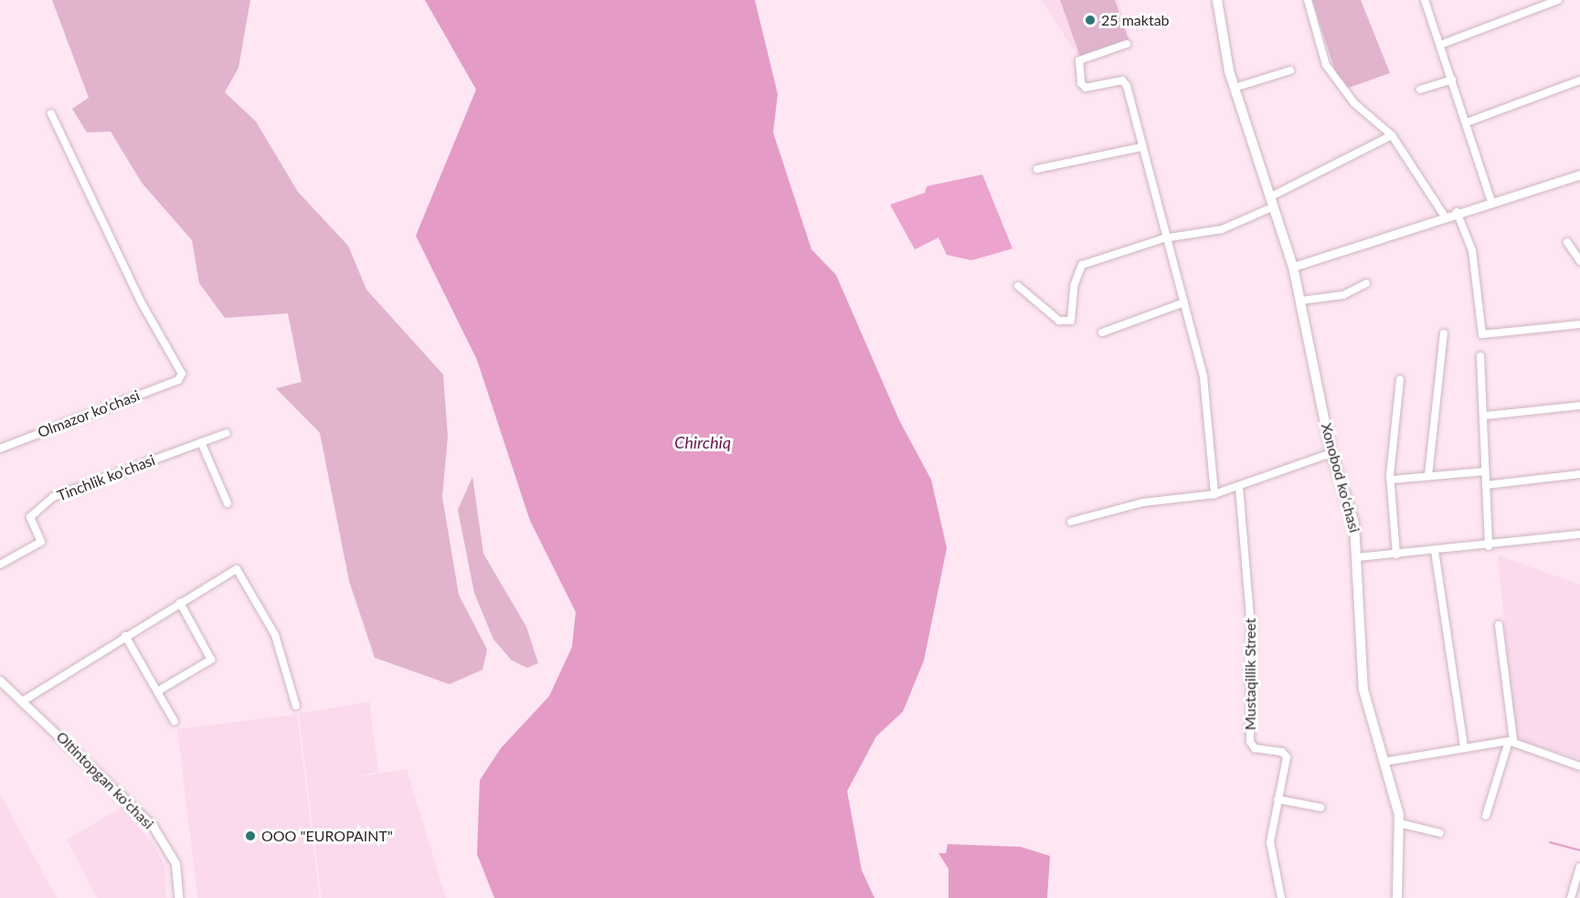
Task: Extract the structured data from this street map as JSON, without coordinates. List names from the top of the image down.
{
  "streets": {
    "main road": ["Xonobod koʻchasi"],
    "street": [
      "Olmazor ko'chasi",
      "Tinchlik ko'chasi",
      "Mustaqillik Street",
      "Oltintopgan ko'chasi"
    ]
  },
  "water": ["Chirchiq"],
  "places": ["25 maktab", "OOO \"EUROPAINT\""]
}
